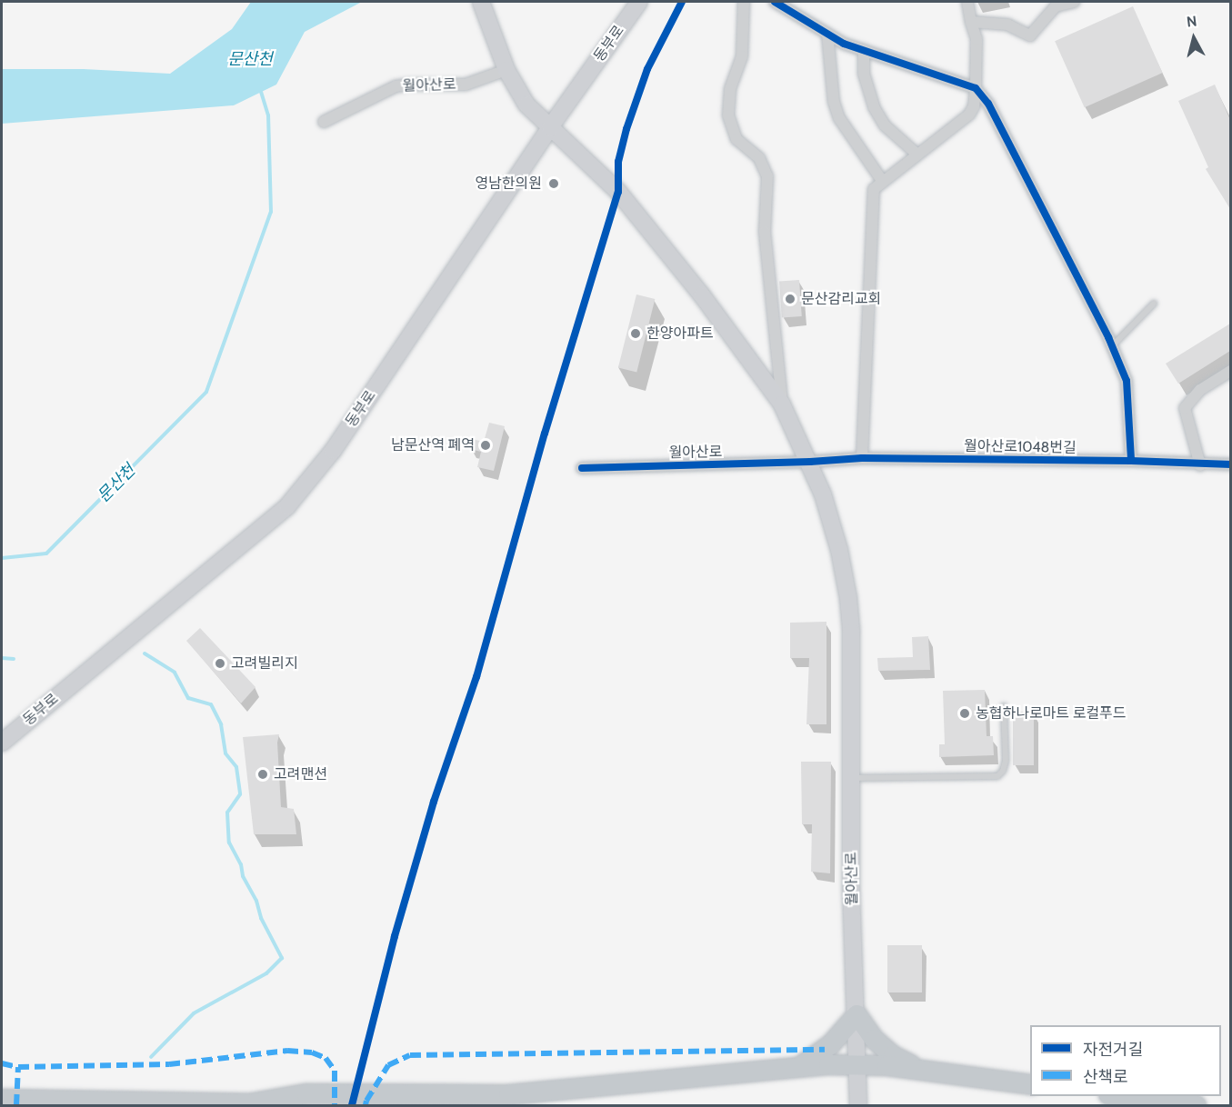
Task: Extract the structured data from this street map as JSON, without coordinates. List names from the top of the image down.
{
  "streets": {
    "main road": ["동부로", "월아산로"],
    "street": ["월아산로1048번길"]
  },
  "crossings": [
    ["동부로", "월아산로"],
    ["월아산로", "월아산로1048번길"]
  ],
  "water": ["문산천"],
  "places": [
    "영남한의원",
    "문산감리교회",
    "한양아파트",
    "남문산역 폐역",
    "고려빌리지",
    "농협하나로마트 로컬푸드",
    "고려맨션"
  ],
  "legend": ["자전거길", "산책로"],
  "north": "top"
}
